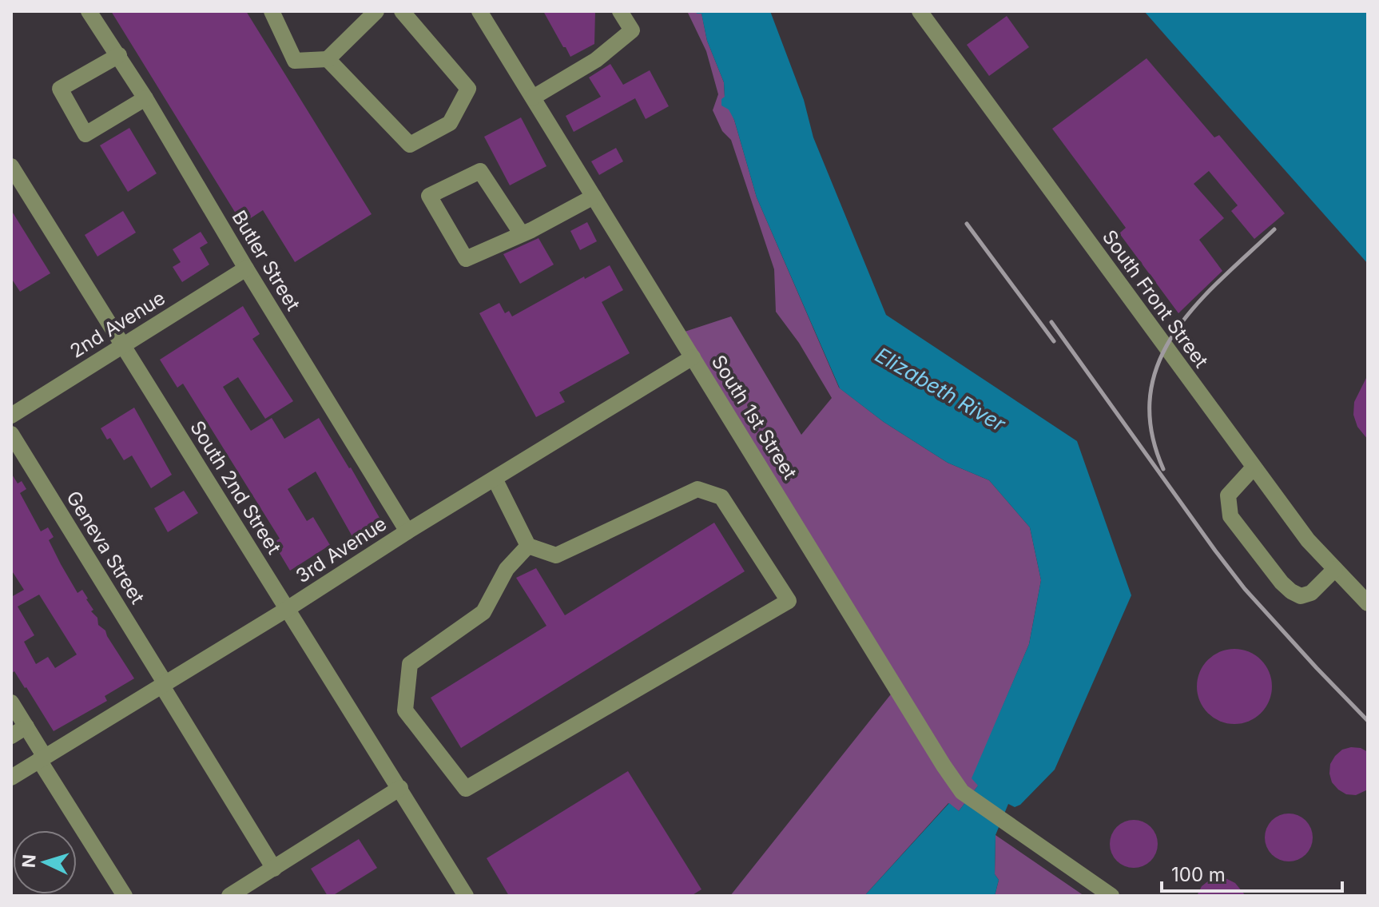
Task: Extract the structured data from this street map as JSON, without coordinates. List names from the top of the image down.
{
  "streets": {
    "street": [
      "Butler Street",
      "South Front Street",
      "2nd Avenue",
      "South 1st Street",
      "South 2nd Street",
      "Geneva Street",
      "3rd Avenue"
    ]
  },
  "crossings": [
    ["Butler Street", "2nd Avenue"],
    ["Butler Street", "3rd Avenue"],
    ["2nd Avenue", "South 2nd Street"],
    ["South 1st Street", "3rd Avenue"],
    ["South 2nd Street", "3rd Avenue"],
    ["Geneva Street", "3rd Avenue"]
  ],
  "water": ["Elizabeth River"],
  "scale_bar": "100 m",
  "north": "left"
}
